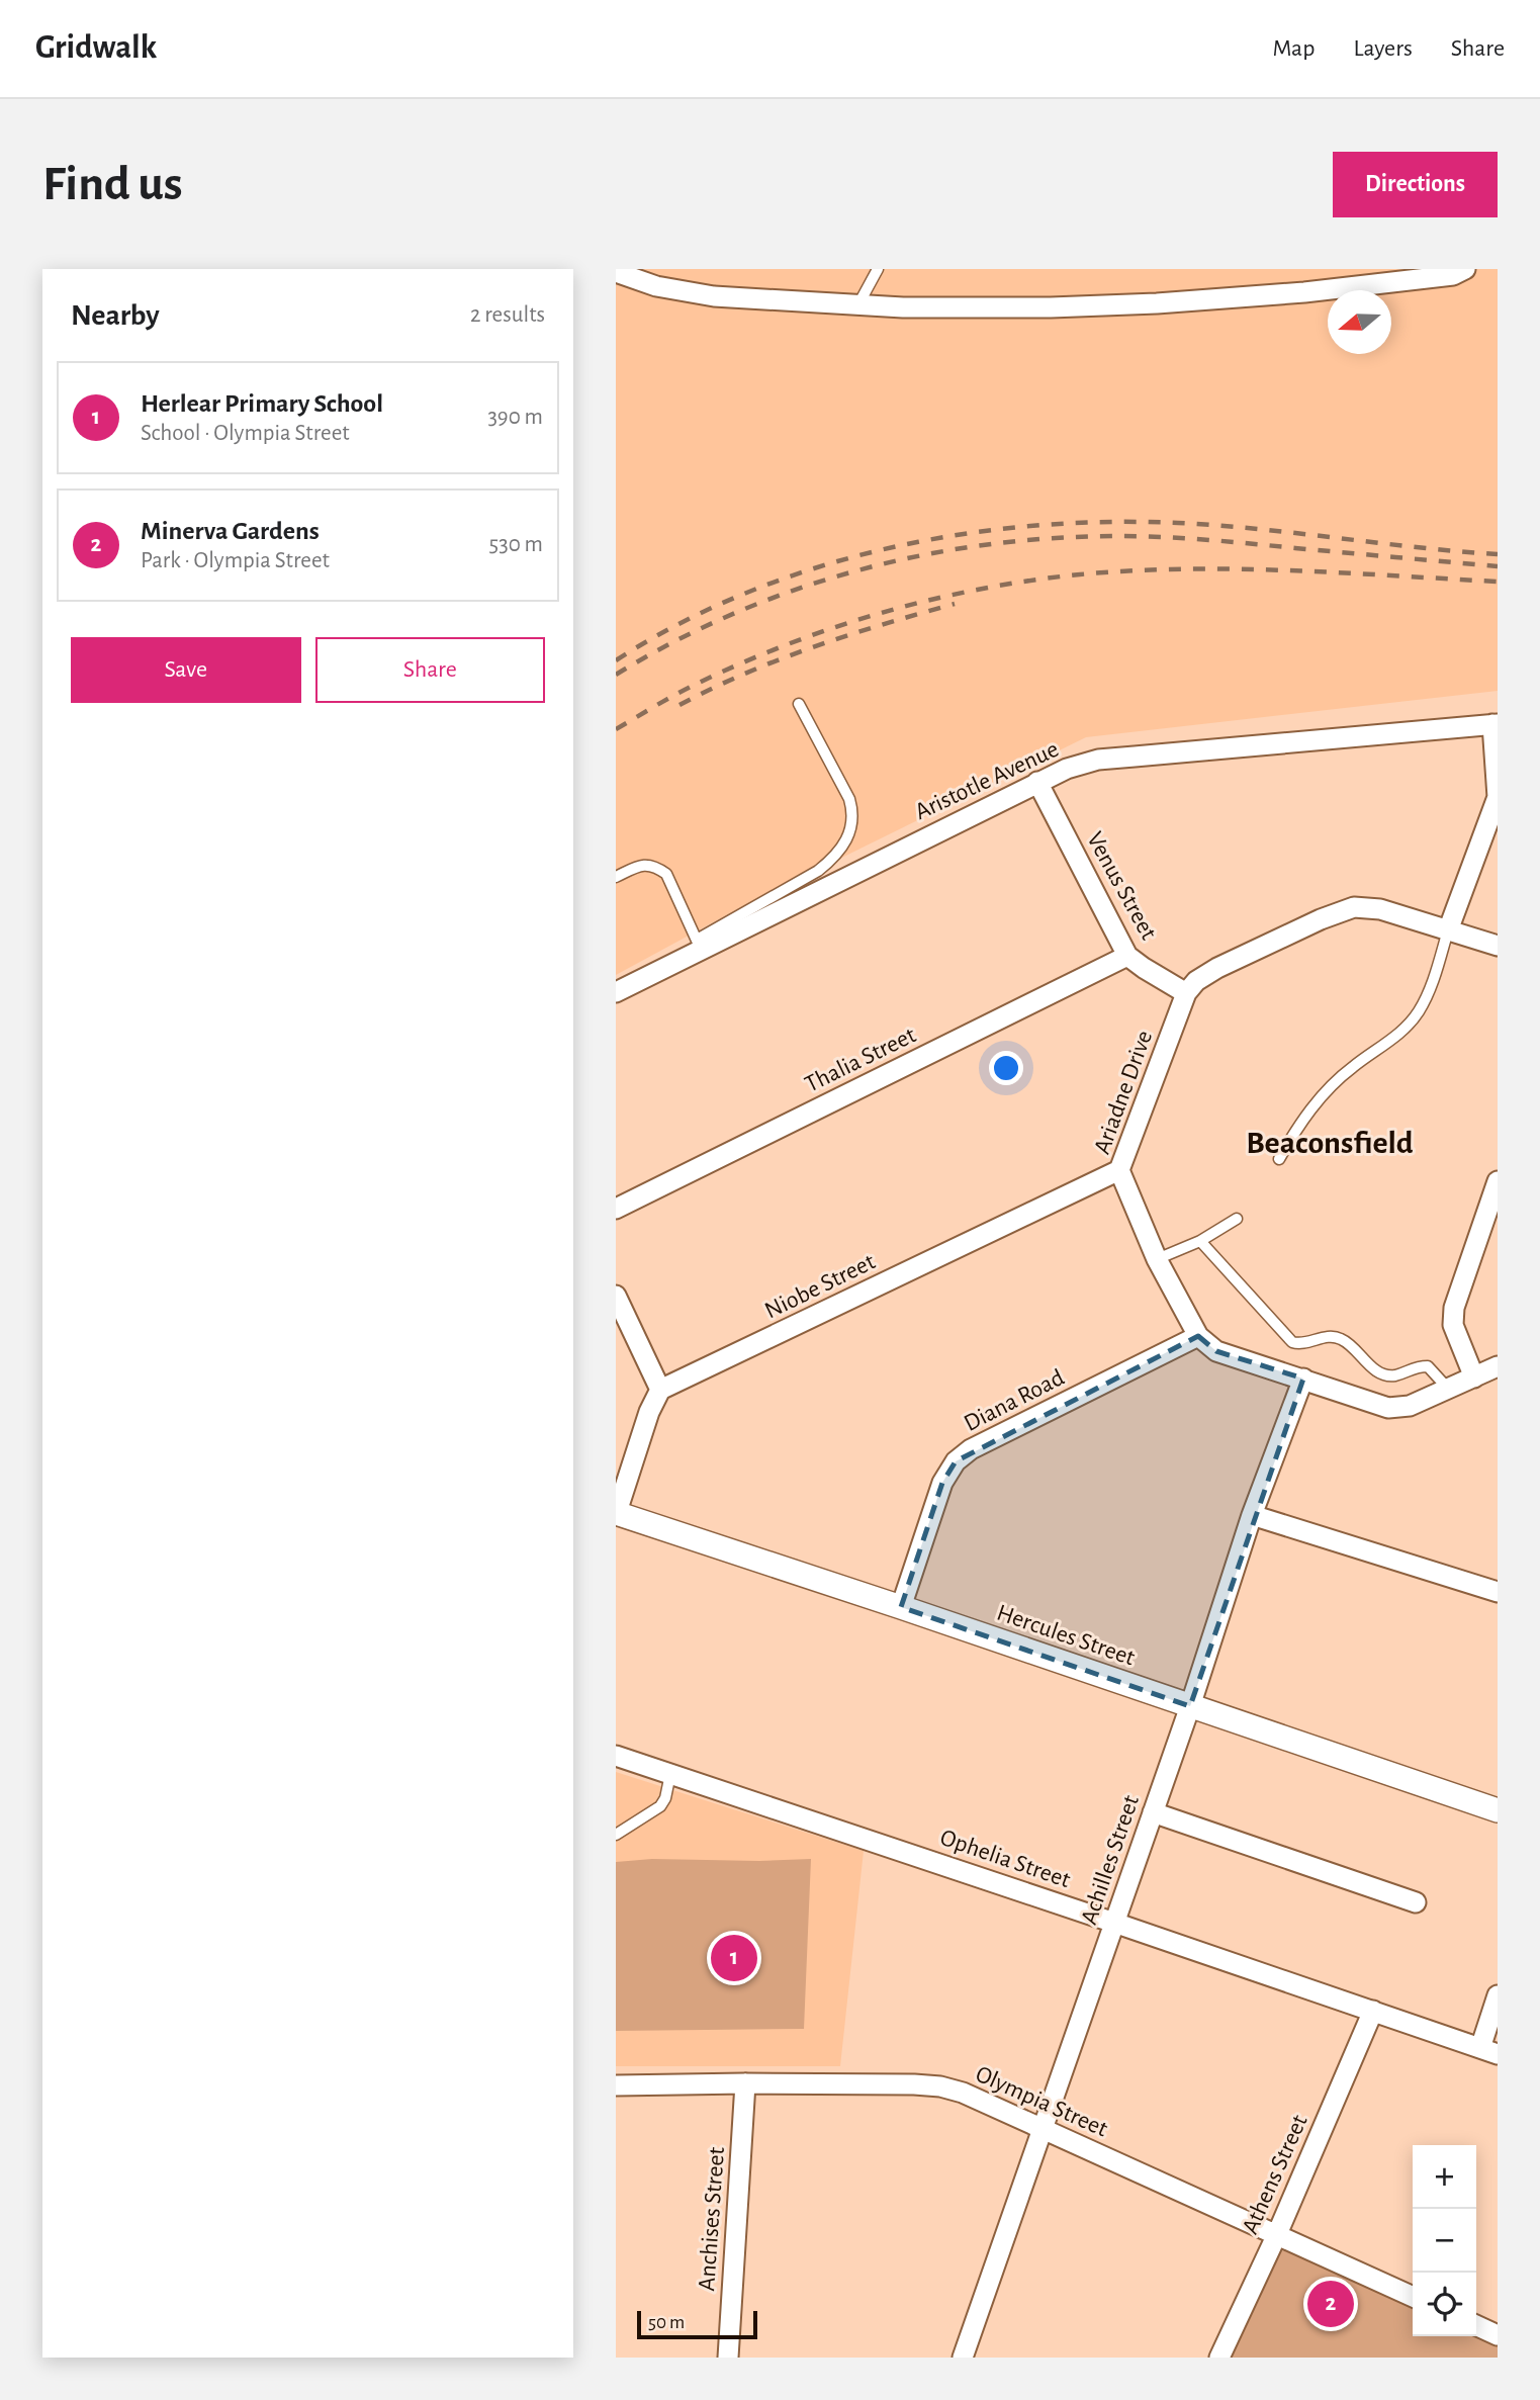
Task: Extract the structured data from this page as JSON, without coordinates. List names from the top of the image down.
{
  "streets": {
    "street": [
      "Aristotle Avenue",
      "Venus Street",
      "Thalia Street",
      "Ariadne Drive",
      "Niobe Street",
      "Diana Road",
      "Hercules Street",
      "Ophelia Street",
      "Achilles Street",
      "Olympia Street",
      "Athens Street",
      "Anchises Street"
    ]
  },
  "crossings": [
    ["Aristotle Avenue", "Venus Street"],
    ["Venus Street", "Thalia Street"],
    ["Venus Street", "Ariadne Drive"],
    ["Ariadne Drive", "Niobe Street"],
    ["Ariadne Drive", "Diana Road"],
    ["Ariadne Drive", "Achilles Street"],
    ["Diana Road", "Hercules Street"],
    ["Hercules Street", "Achilles Street"],
    ["Ophelia Street", "Achilles Street"],
    ["Ophelia Street", "Athens Street"],
    ["Achilles Street", "Olympia Street"],
    ["Olympia Street", "Athens Street"],
    ["Olympia Street", "Anchises Street"]
  ],
  "districts": ["Beaconsfield"],
  "scale_bar": "50 m",
  "north": "left",
  "page": {
    "header": "Gridwalk",
    "nav": ["Map", "Layers", "Share"],
    "buttons": [
      "Directions",
      ["Save", "Share"]
    ],
    "title": "Find us",
    "heading": ["Nearby", "2 results"],
    "list": [
      {
        "mark": "1",
        "name": "Herlear Primary School",
        "note": "School · Olympia Street",
        "value": "390 m"
      },
      {
        "mark": "2",
        "name": "Minerva Gardens",
        "note": "Park · Olympia Street",
        "value": "530 m"
      }
    ],
    "pins": ["1", "2"],
    "map_buttons": ["+", "−"],
    "scale": "50 m"
  }
}
